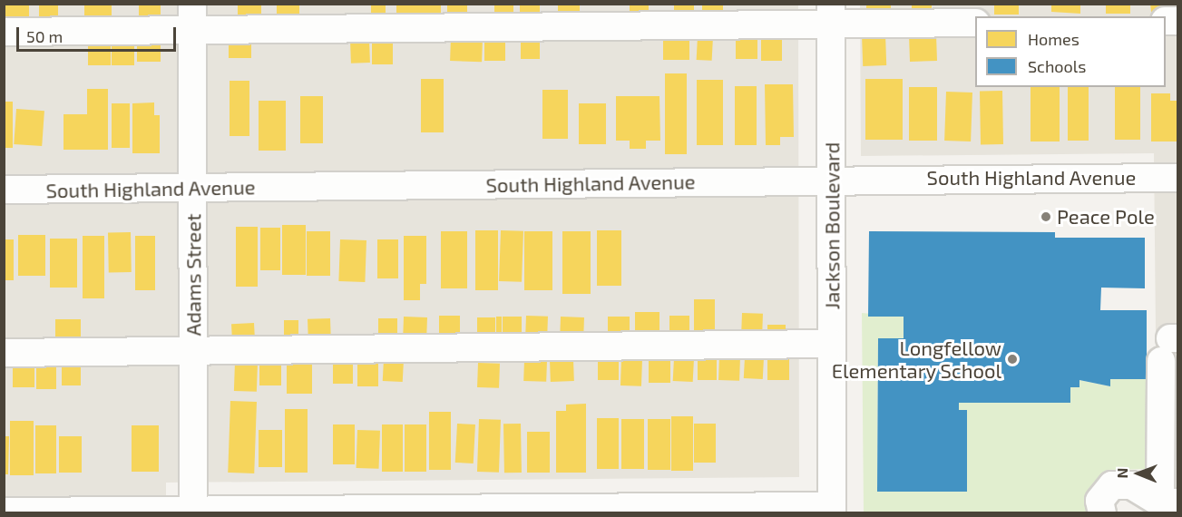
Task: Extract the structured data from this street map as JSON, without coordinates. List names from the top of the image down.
{
  "streets": {
    "street": ["South Highland Avenue", "Jackson Boulevard", "Adams Street"]
  },
  "crossings": [
    ["South Highland Avenue", "Jackson Boulevard"],
    ["South Highland Avenue", "Adams Street"]
  ],
  "places": ["Peace Pole", "Longfellow Elementary School"],
  "legend": ["Homes", "Schools"],
  "scale_bar": "50 m",
  "north": "left"
}
